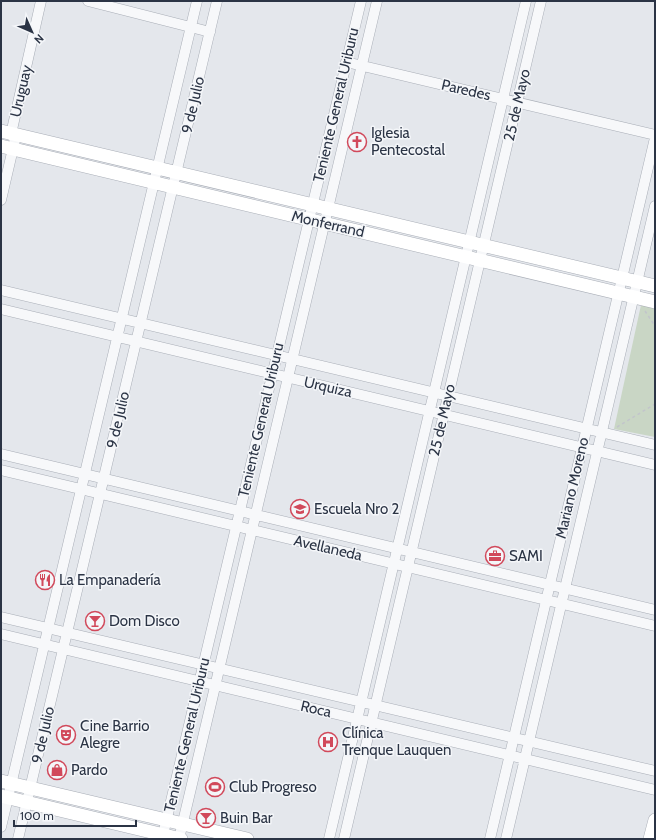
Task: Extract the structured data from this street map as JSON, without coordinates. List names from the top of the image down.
{
  "streets": {
    "street": [
      "Paredes",
      "Uruguay",
      "9 de Julio",
      "Teniente General Uriburu",
      "25 de Mayo",
      "Monferrand",
      "Urquiza",
      "Mariano Moreno",
      "Avellaneda",
      "Roca"
    ]
  },
  "crossings": [
    ["Paredes", "Teniente General Uriburu"],
    ["Paredes", "25 de Mayo"],
    ["Paredes", "Mariano Moreno"],
    ["Uruguay", "Monferrand"],
    ["9 de Julio", "Monferrand"],
    ["9 de Julio", "Urquiza"],
    ["9 de Julio", "Avellaneda"],
    ["9 de Julio", "Roca"],
    ["Teniente General Uriburu", "Monferrand"],
    ["Teniente General Uriburu", "Urquiza"],
    ["Teniente General Uriburu", "Avellaneda"],
    ["Teniente General Uriburu", "Roca"],
    ["25 de Mayo", "Monferrand"],
    ["25 de Mayo", "Urquiza"],
    ["25 de Mayo", "Avellaneda"],
    ["25 de Mayo", "Roca"],
    ["Monferrand", "Mariano Moreno"],
    ["Urquiza", "Mariano Moreno"],
    ["Mariano Moreno", "Avellaneda"],
    ["Mariano Moreno", "Roca"]
  ],
  "places": {
    "church": ["Iglesia Pentecostal"],
    "school or university": ["Escuela Nro 2"],
    "office": ["SAMI"],
    "restaurant": ["La Empanadería"],
    "bar": ["Dom Disco", "Buin Bar"],
    "theatre": ["Cine Barrio Alegre"],
    "hospital": ["Clínica Trenque Lauquen"],
    "shop": ["Pardo"],
    "sports": ["Club Progreso"]
  },
  "scale_bar": "100 m",
  "north": "bottom right"
}
